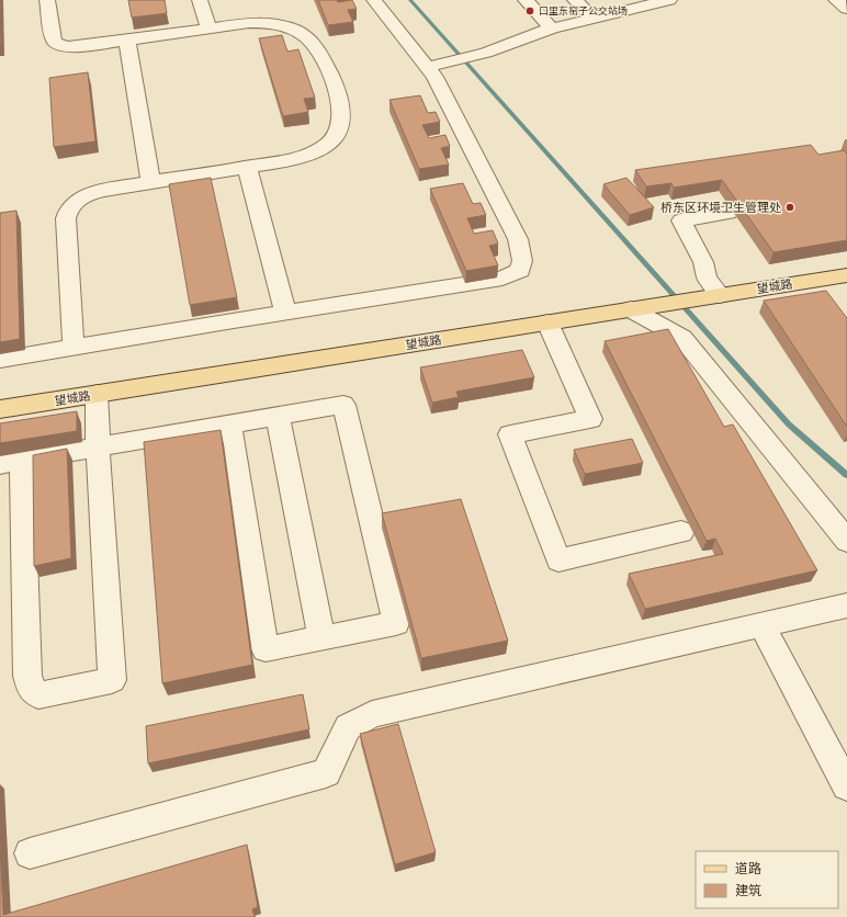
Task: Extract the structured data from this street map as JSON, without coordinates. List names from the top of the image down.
{
  "streets": {
    "main road": ["望城路"]
  },
  "places": ["口里东窑子公交站场", "桥东区环境卫生管理处"],
  "legend": ["道路", "建筑"]
}
